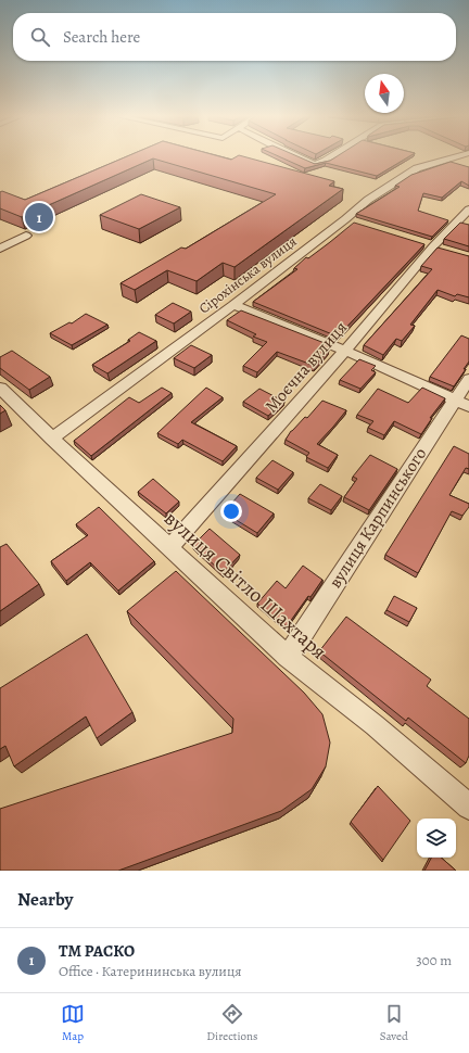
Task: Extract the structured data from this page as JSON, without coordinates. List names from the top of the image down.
{
  "streets": {
    "street": [
      "Сірохінська вулиця",
      "Моєчна вулиця",
      "вулиця Карпинського",
      "вулиця Світло Шахтаря"
    ]
  },
  "crossings": [
    ["Сірохінська вулиця", "вулиця Світло Шахтаря"],
    ["Моєчна вулиця", "вулиця Світло Шахтаря"],
    ["вулиця Карпинського", "вулиця Світло Шахтаря"]
  ],
  "north": "top",
  "page": {
    "search": "Search here",
    "pins": "1",
    "heading": "Nearby",
    "list": [
      {
        "mark": "1",
        "name": "ТМ РАСКО",
        "note": "Office · Катерининська вулиця",
        "value": "300 m"
      }
    ],
    "nav": ["Map", "Directions", "Saved"]
  }
}
